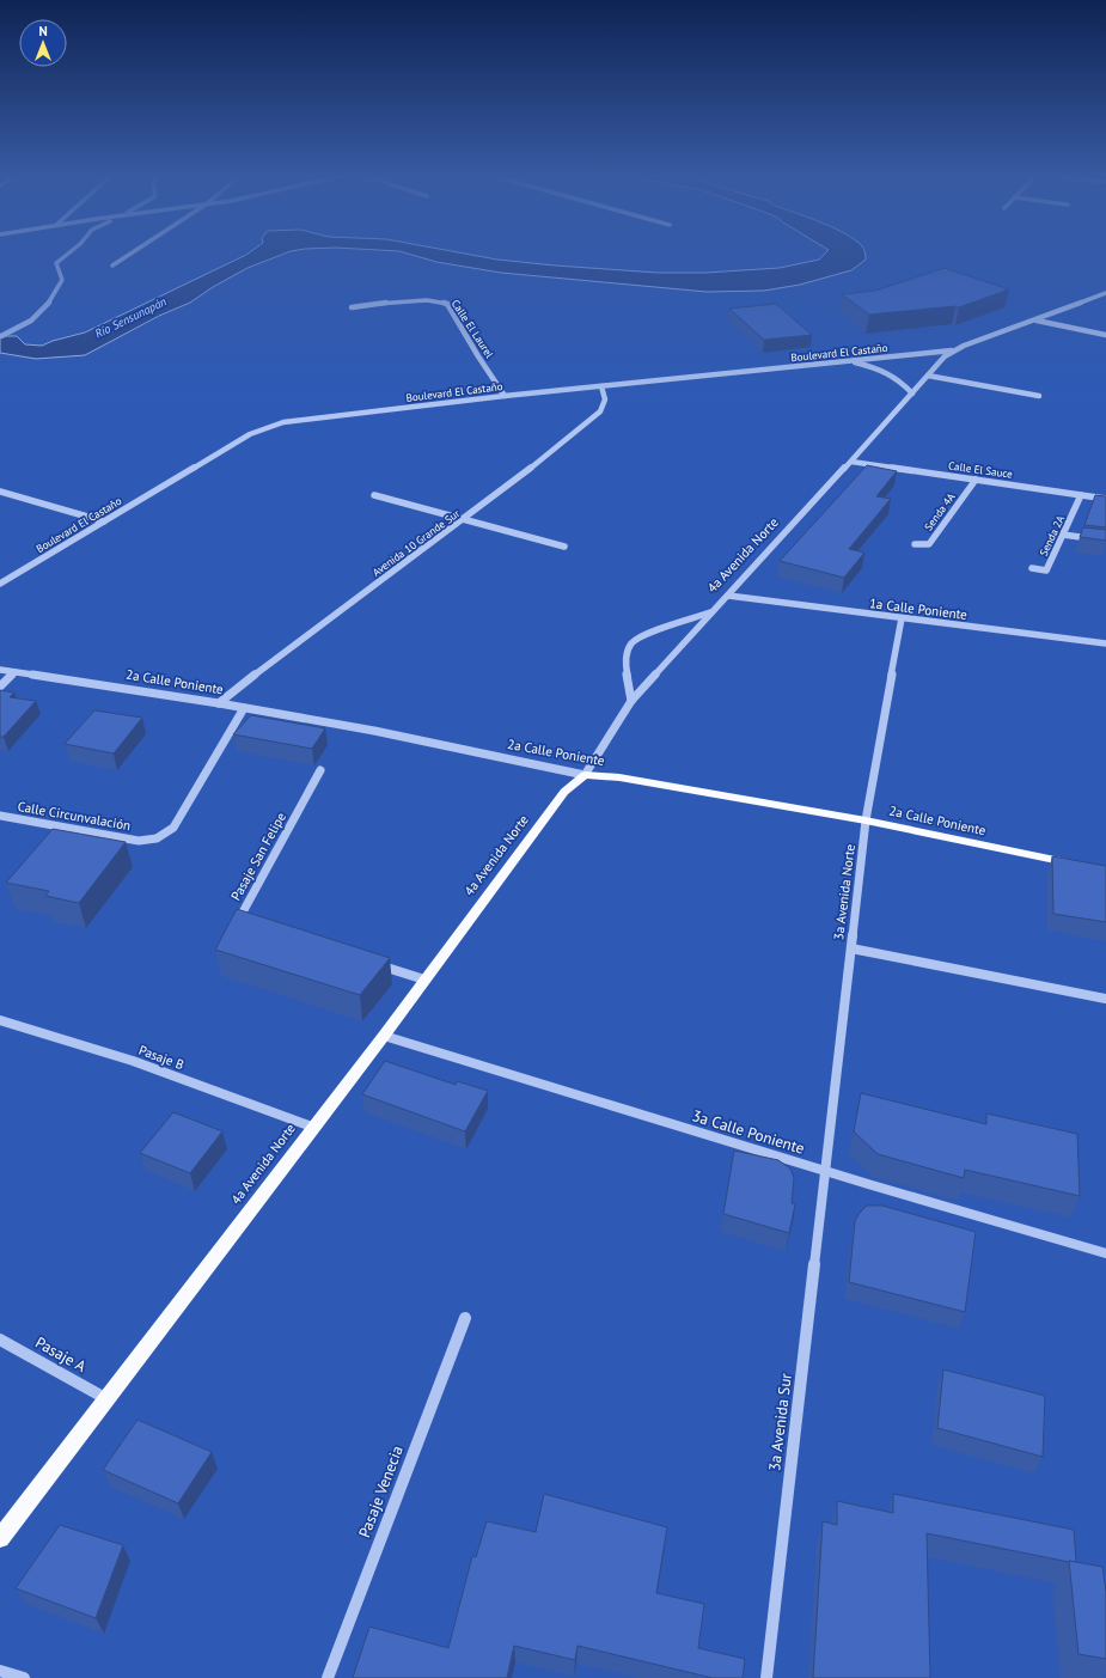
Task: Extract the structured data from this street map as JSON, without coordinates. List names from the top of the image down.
{
  "streets": {
    "main road": ["4a Avenida Norte", "2a Calle Poniente"],
    "street": [
      "Calle El Laurel",
      "Boulevard El Castaño",
      "Calle El Sauce",
      "Senda 4A",
      "Senda 2A",
      "Avenida 10 Grande Sur",
      "1a Calle Poniente",
      "Calle Circunvalación",
      "Pasaje San Felipe",
      "3a Avenida Norte",
      "Pasaje B",
      "3a Calle Poniente",
      "Pasaje A",
      "3a Avenida Sur",
      "Pasaje Venecia"
    ]
  },
  "crossings": [
    ["Calle El Laurel", "Boulevard El Castaño"],
    ["Boulevard El Castaño", "Avenida 10 Grande Sur"],
    ["Boulevard El Castaño", "4a Avenida Norte"],
    ["Calle El Sauce", "Senda 4A"],
    ["Calle El Sauce", "Senda 2A"],
    ["Calle El Sauce", "4a Avenida Norte"],
    ["Avenida 10 Grande Sur", "2a Calle Poniente"],
    ["4a Avenida Norte", "1a Calle Poniente"],
    ["4a Avenida Norte", "2a Calle Poniente"],
    ["4a Avenida Norte", "Pasaje B"],
    ["4a Avenida Norte", "3a Calle Poniente"],
    ["4a Avenida Norte", "Pasaje A"],
    ["1a Calle Poniente", "3a Avenida Norte"],
    ["2a Calle Poniente", "Calle Circunvalación"],
    ["2a Calle Poniente", "3a Avenida Norte"],
    ["3a Avenida Norte", "3a Calle Poniente"],
    ["3a Avenida Norte", "3a Avenida Sur"],
    ["3a Calle Poniente", "3a Avenida Sur"]
  ],
  "water": ["Río Sensunapán"],
  "north": "top"
}
